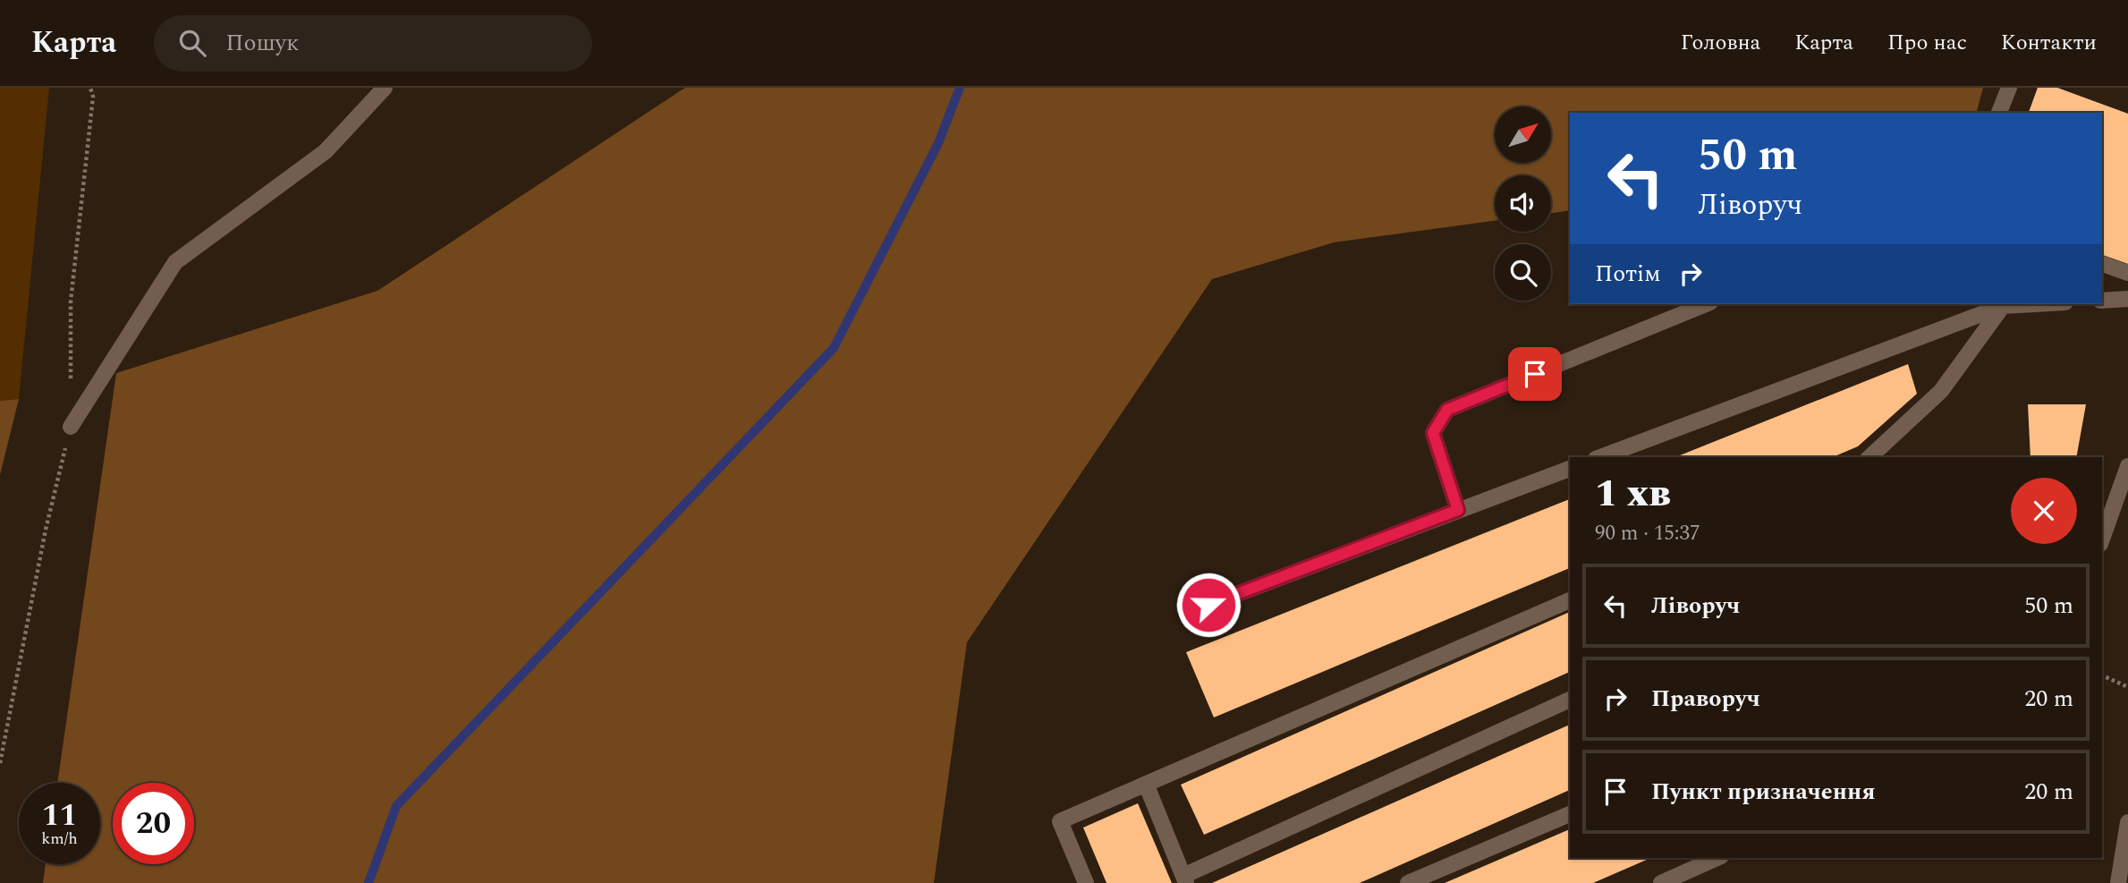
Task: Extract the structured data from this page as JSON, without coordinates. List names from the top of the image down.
{
  "north": "top right",
  "page": {
    "header": "Карта",
    "search": "Пошук",
    "nav": [
      "Головна",
      "Карта",
      "Про нас",
      "Контакти"
    ],
    "turn": ["50 m", "Ліворуч"],
    "then": "Потім",
    "heading": ["1 хв", "90 m · 15:37"],
    "list": [
      {
        "name": "Ліворуч",
        "value": "50 m"
      },
      {
        "name": "Праворуч",
        "value": "20 m"
      },
      {
        "name": "Пункт призначення",
        "value": "20 m"
      }
    ],
    "speed": "11 km/h",
    "limit": "20"
  }
}
